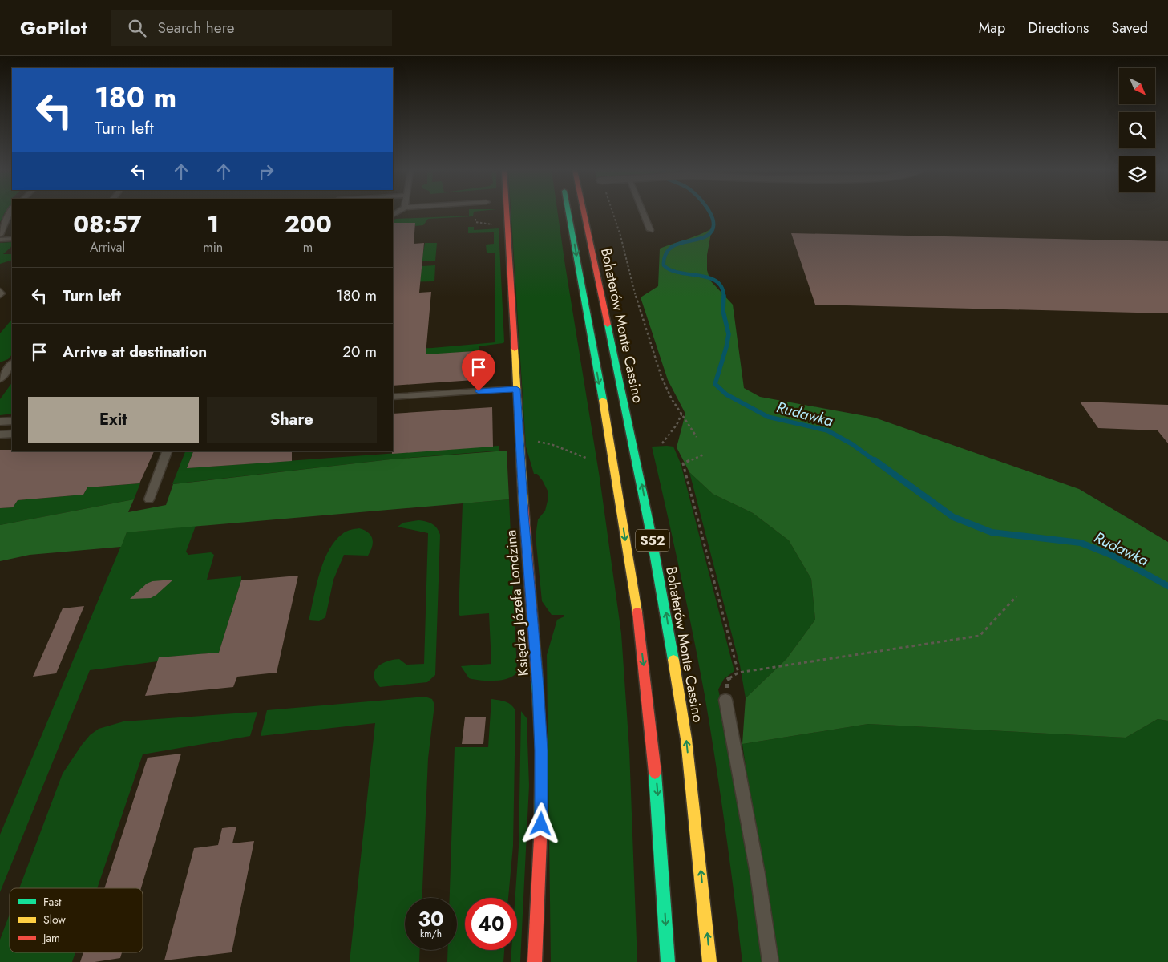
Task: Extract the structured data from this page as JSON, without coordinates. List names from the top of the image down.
{
  "streets": {
    "main road": ["Bohaterów Monte Cassino", "S52", "Księdza Józefa Londzina"]
  },
  "water": ["Rudawka"],
  "legend": ["Fast", "Slow", "Jam"],
  "north": "bottom right",
  "page": {
    "header": "GoPilot",
    "search": "Search here",
    "nav": ["Map", "Directions", "Saved"],
    "turn": ["180 m", "Turn left"],
    "eta": [
      "08:57",
      "Arrival",
      "1",
      "min",
      "200",
      "m"
    ],
    "list": [
      {
        "name": "Turn left",
        "value": "180 m"
      },
      {
        "name": "Arrive at destination",
        "value": "20 m"
      }
    ],
    "buttons": ["Exit", "Share"],
    "speed": "30 km/h",
    "limit": "40"
  }
}
